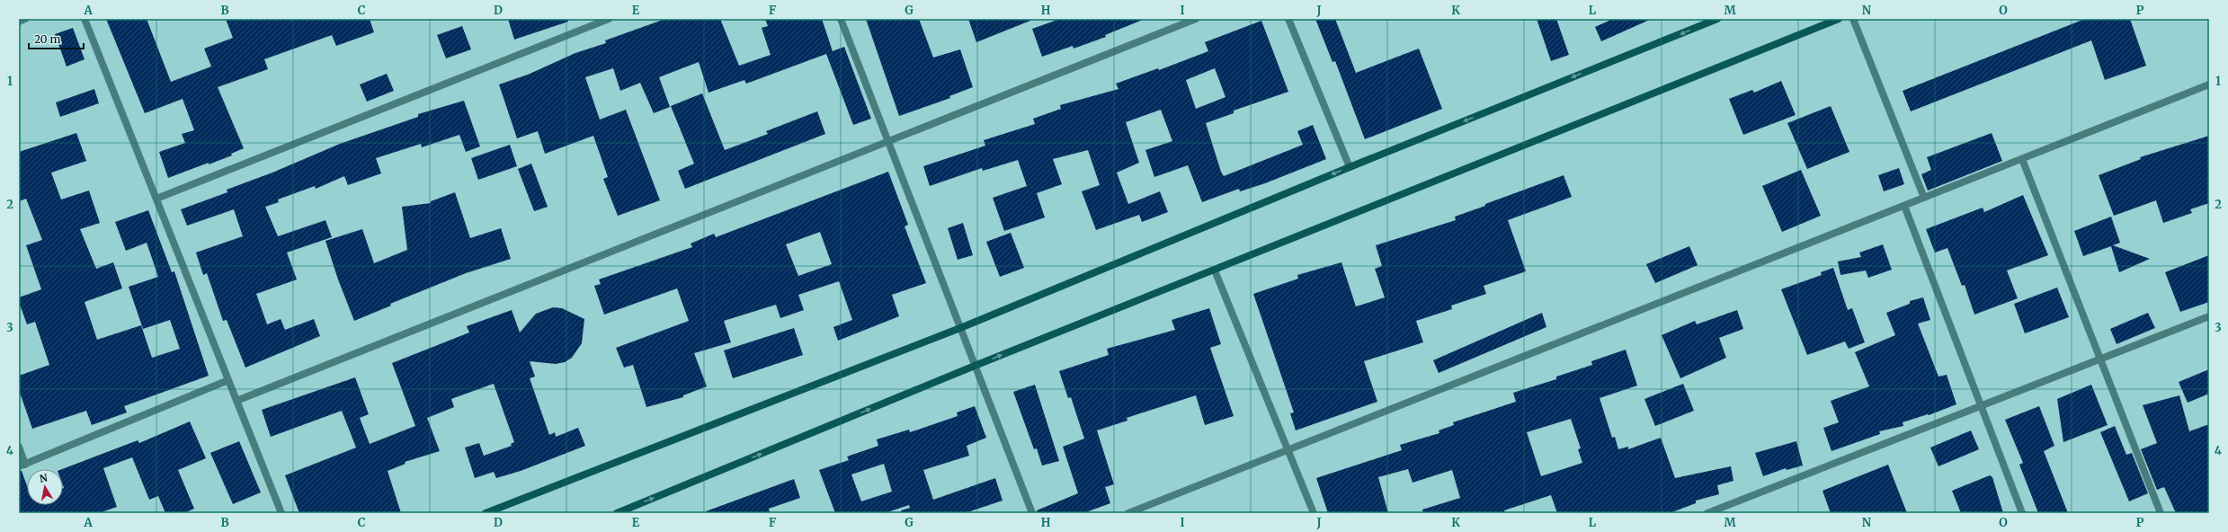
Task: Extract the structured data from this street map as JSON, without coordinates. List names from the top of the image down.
{
  "scale_bar": "20 m",
  "north": "top",
  "grid": {
    "columns": [
      "A",
      "B",
      "C",
      "D",
      "E",
      "F",
      "G",
      "H",
      "I",
      "J",
      "K",
      "L",
      "M",
      "N",
      "O",
      "P"
    ],
    "rows": [
      "1",
      "2",
      "3",
      "4"
    ]
  }
}
